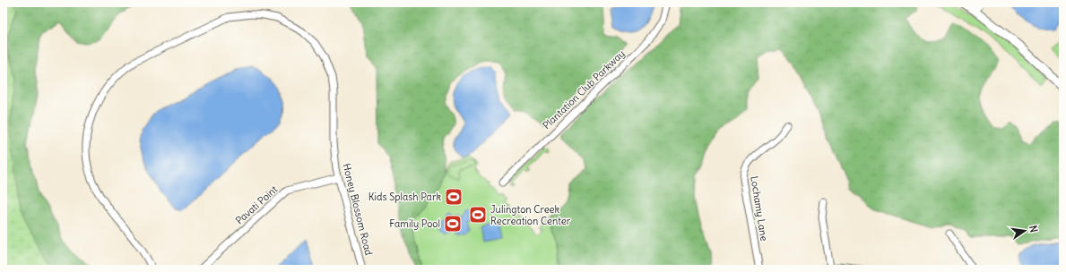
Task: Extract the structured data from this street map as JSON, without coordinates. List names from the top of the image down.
{
  "streets": {
    "street": [
      "Plantation Club Parkway",
      "Pavati Point",
      "Lochamy Lane",
      "Honey Blossom Road"
    ]
  },
  "crossings": [
    ["Pavati Point", "Honey Blossom Road"]
  ],
  "places": {
    "sports": ["Kids Splash Park", "Julington Creek Recreation Center", "Family Pool"]
  },
  "north": "right"
}
